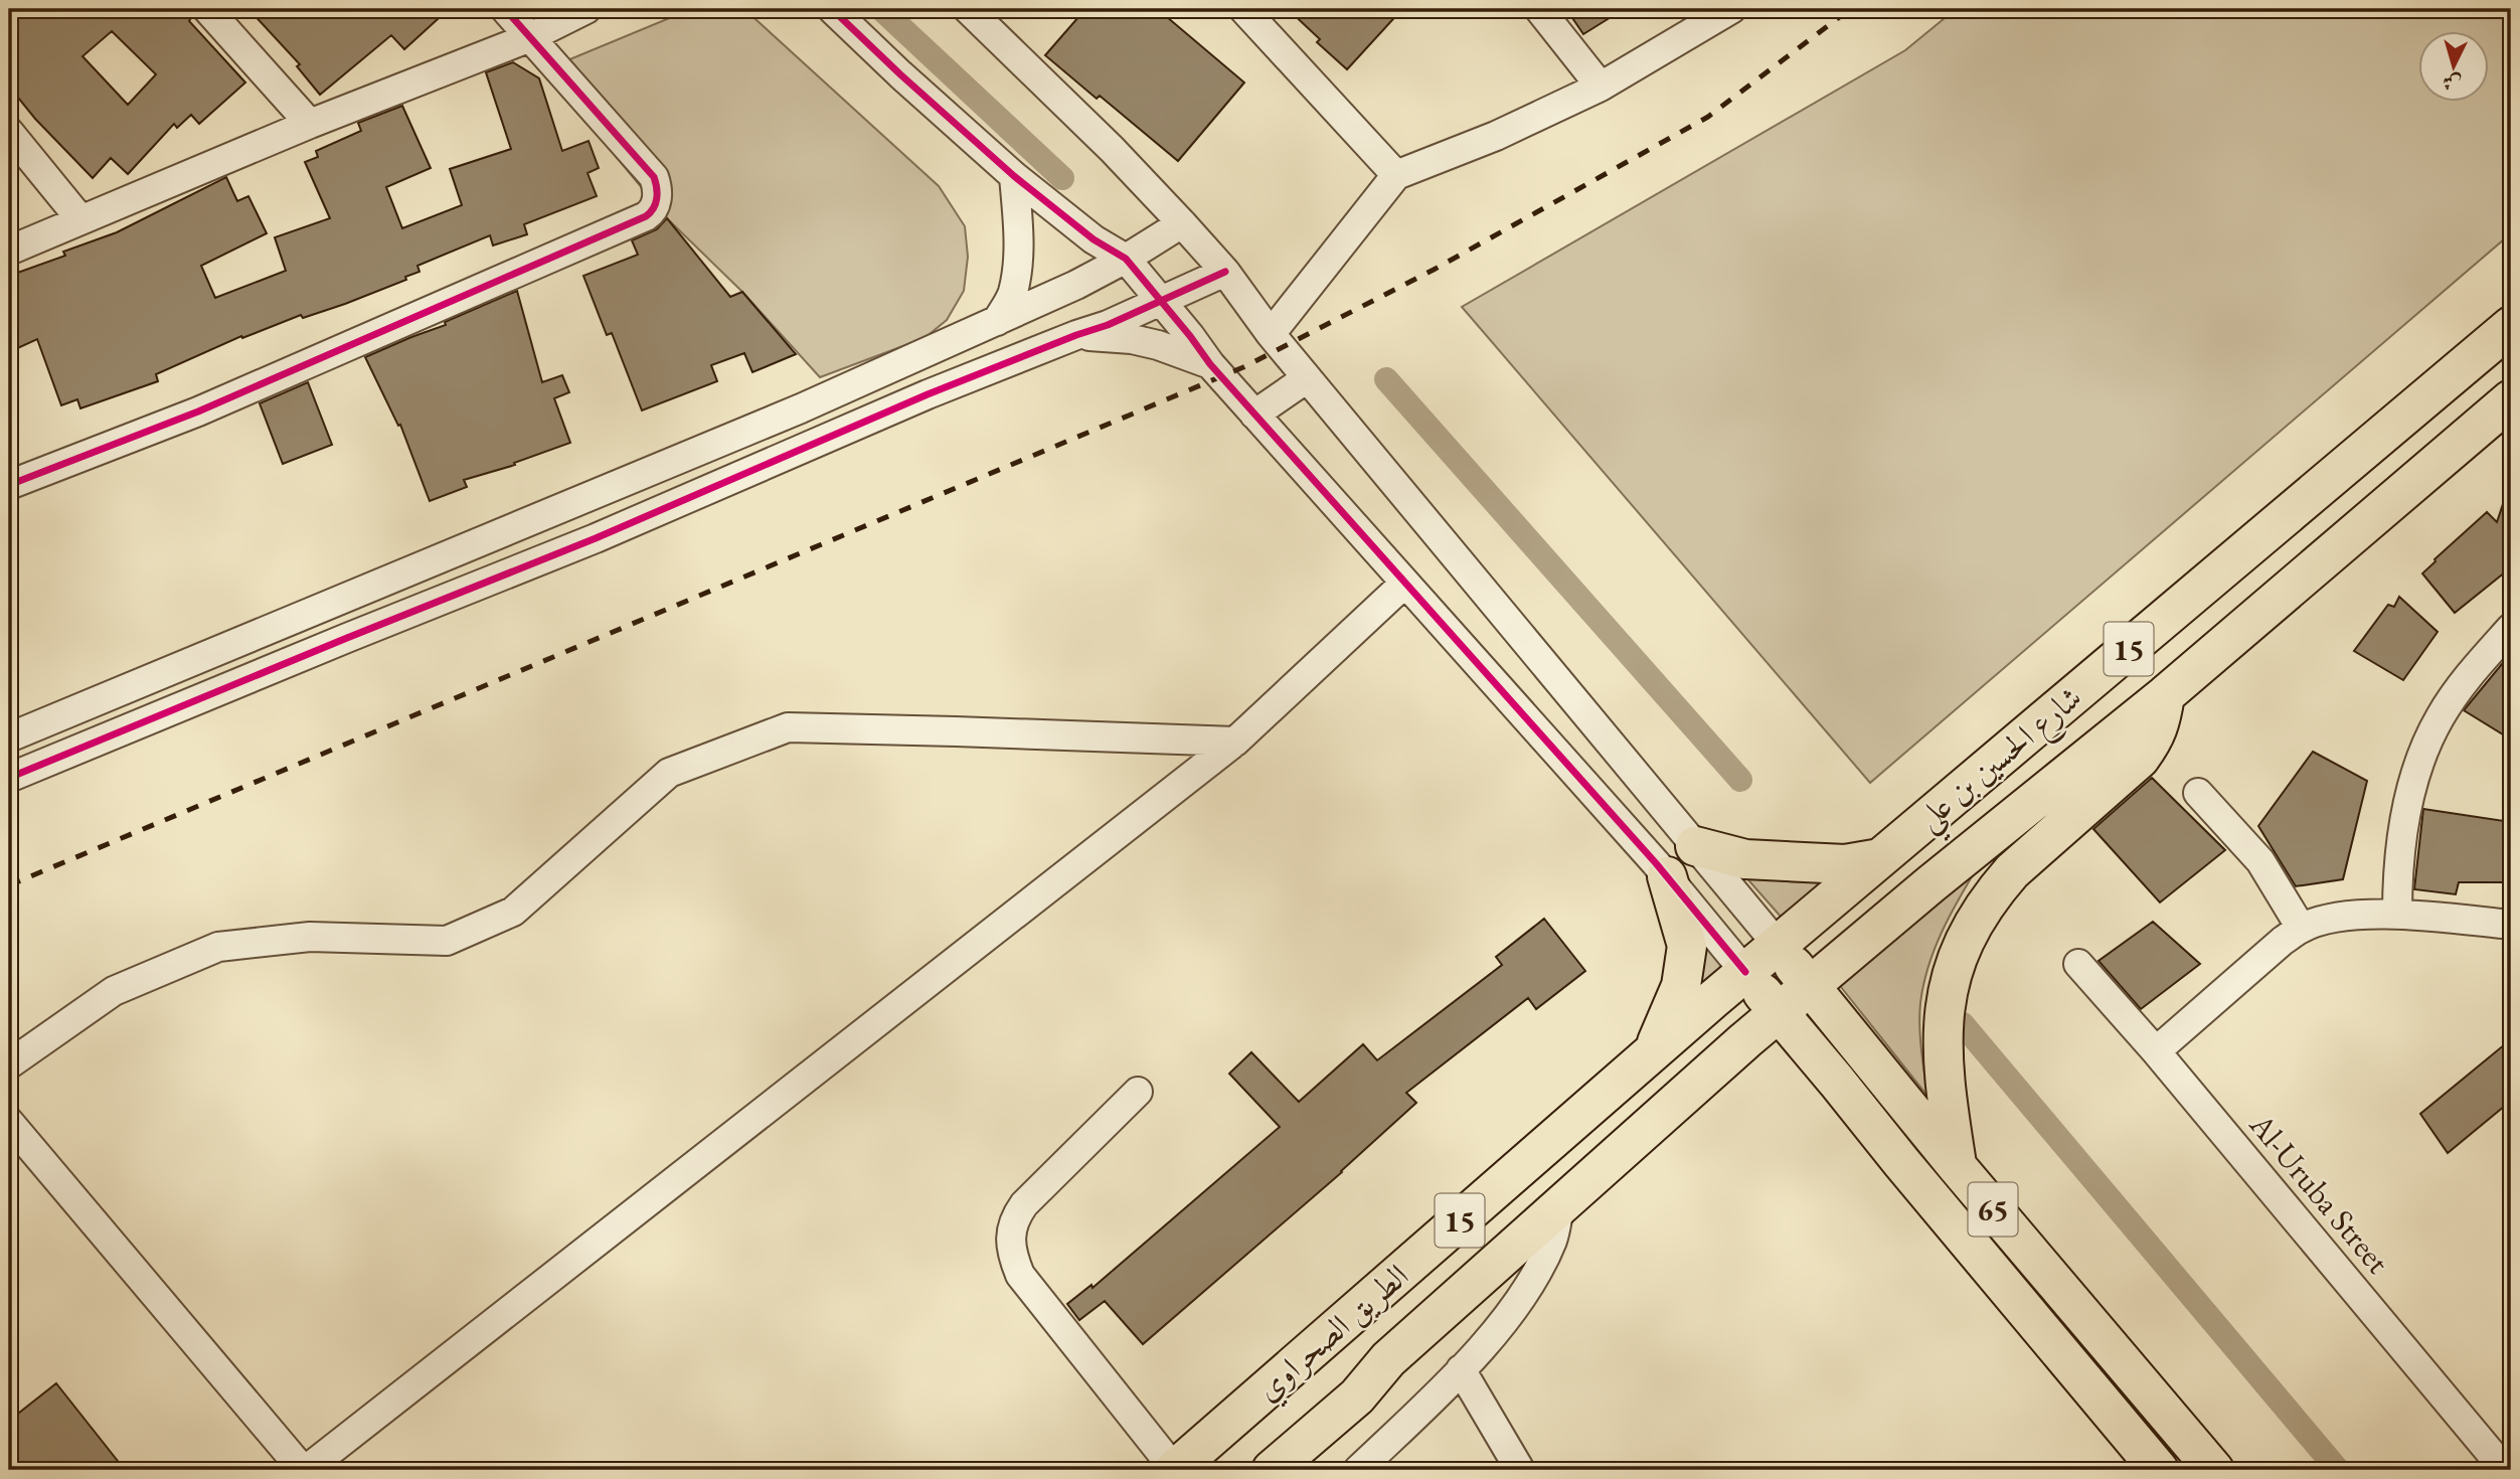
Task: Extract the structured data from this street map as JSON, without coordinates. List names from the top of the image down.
{
  "streets": {
    "highway": [
      "15",
      "شارع الحسين بن علي",
      "65",
      "الطريق الصحراوي"
    ],
    "street": ["Al-Uruba Street"]
  },
  "crossings": [
    ["شارع الحسين بن علي", "65"],
    ["شارع الحسين بن علي", "الطريق الصحراوي"],
    ["65", "الطريق الصحراوي"]
  ],
  "north": "bottom"
}
